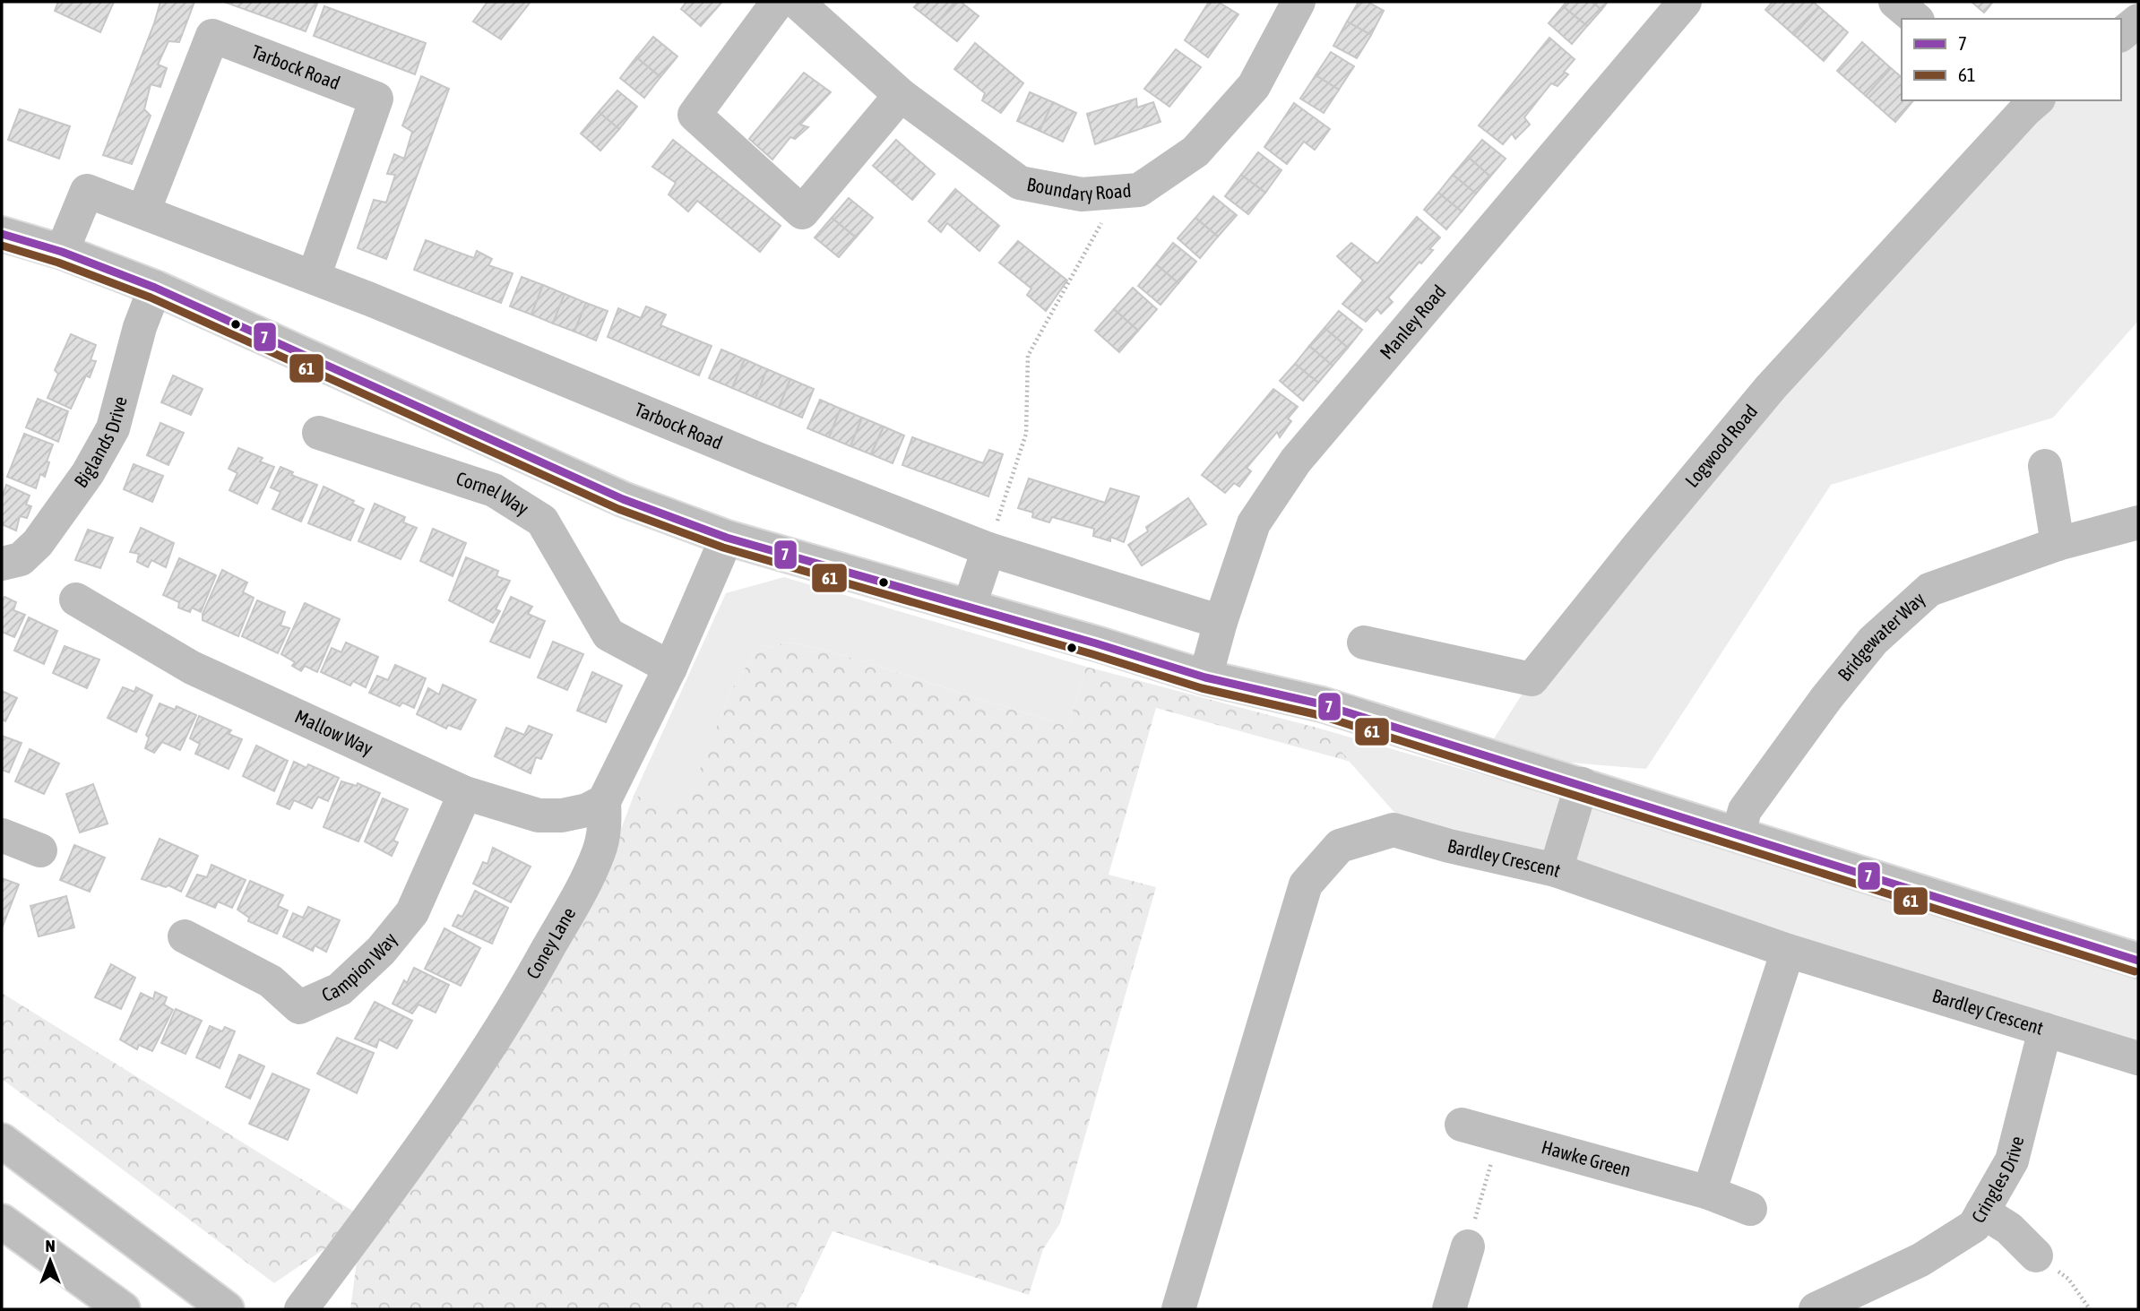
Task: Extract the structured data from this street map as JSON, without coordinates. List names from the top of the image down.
{
  "streets": {
    "main road": [
      "Tarbock Road",
      "Boundary Road",
      "Manley Road",
      "Biglands Drive",
      "Logwood Road",
      "Cornel Way",
      "Bridgewater Way",
      "Mallow Way",
      "Bardley Crescent",
      "Coney Lane",
      "Campion Way",
      "Hawke Green",
      "Cringles Drive"
    ]
  },
  "crossings": [
    ["Tarbock Road", "Manley Road"],
    ["Cornel Way", "Coney Lane"],
    ["Mallow Way", "Coney Lane"],
    ["Mallow Way", "Campion Way"],
    ["Bardley Crescent", "Cringles Drive"]
  ],
  "lines": ["transit line 7", "transit line 61"],
  "legend": ["7", "61"],
  "north": "top"
}
